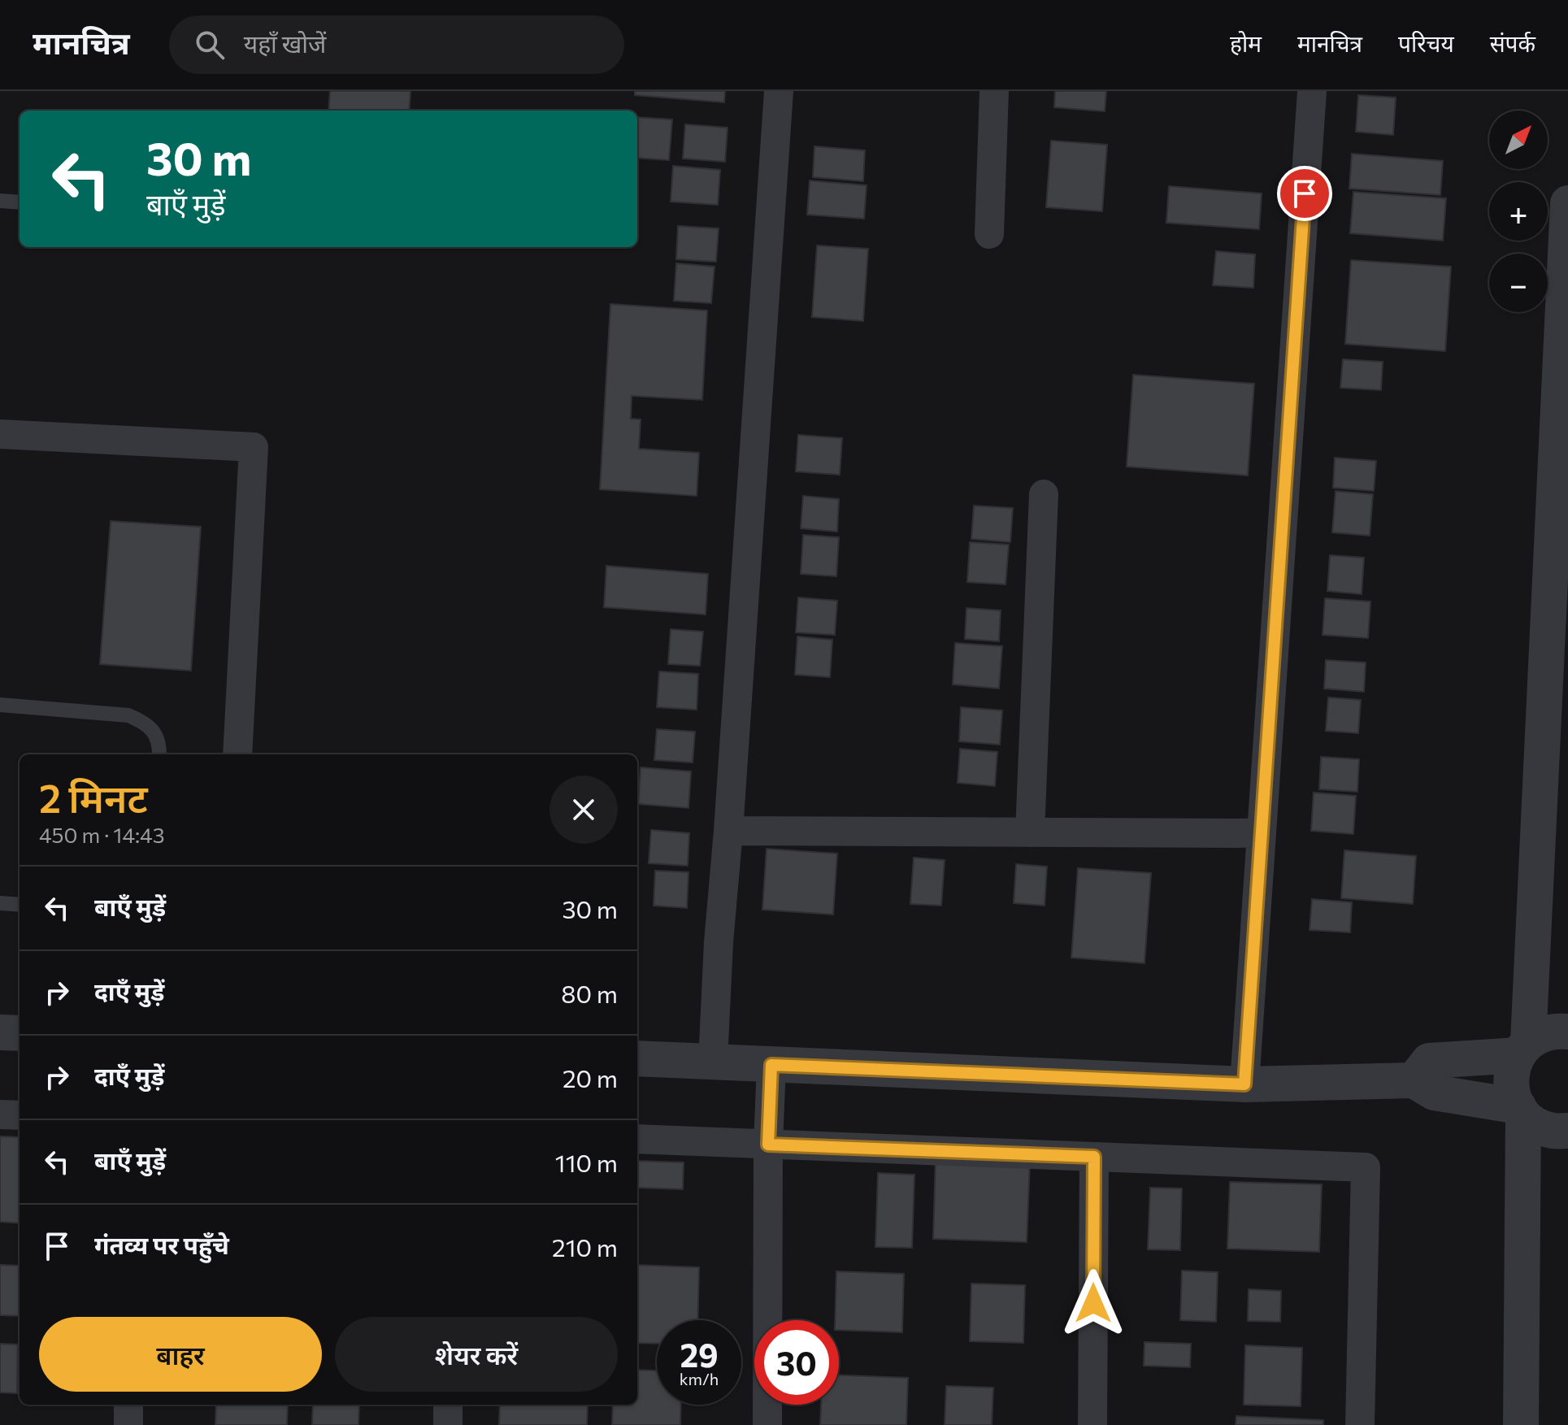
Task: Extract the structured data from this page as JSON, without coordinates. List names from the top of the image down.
{
  "north": "top right",
  "page": {
    "header": "मानचित्र",
    "search": "यहाँ खोजें",
    "nav": [
      "होम",
      "मानचित्र",
      "परिचय",
      "संपर्क"
    ],
    "map_buttons": ["+", "−"],
    "turn": ["30 m", "बाएँ मुड़ें"],
    "heading": ["2 मिनट", "450 m · 14:43"],
    "list": [
      {
        "name": "बाएँ मुड़ें",
        "value": "30 m"
      },
      {
        "name": "दाएँ मुड़ें",
        "value": "80 m"
      },
      {
        "name": "दाएँ मुड़ें",
        "value": "20 m"
      },
      {
        "name": "बाएँ मुड़ें",
        "value": "110 m"
      },
      {
        "name": "गंतव्य पर पहुँचे",
        "value": "210 m"
      }
    ],
    "buttons": ["बाहर", "शेयर करें"],
    "speed": "29 km/h",
    "limit": "30"
  }
}
